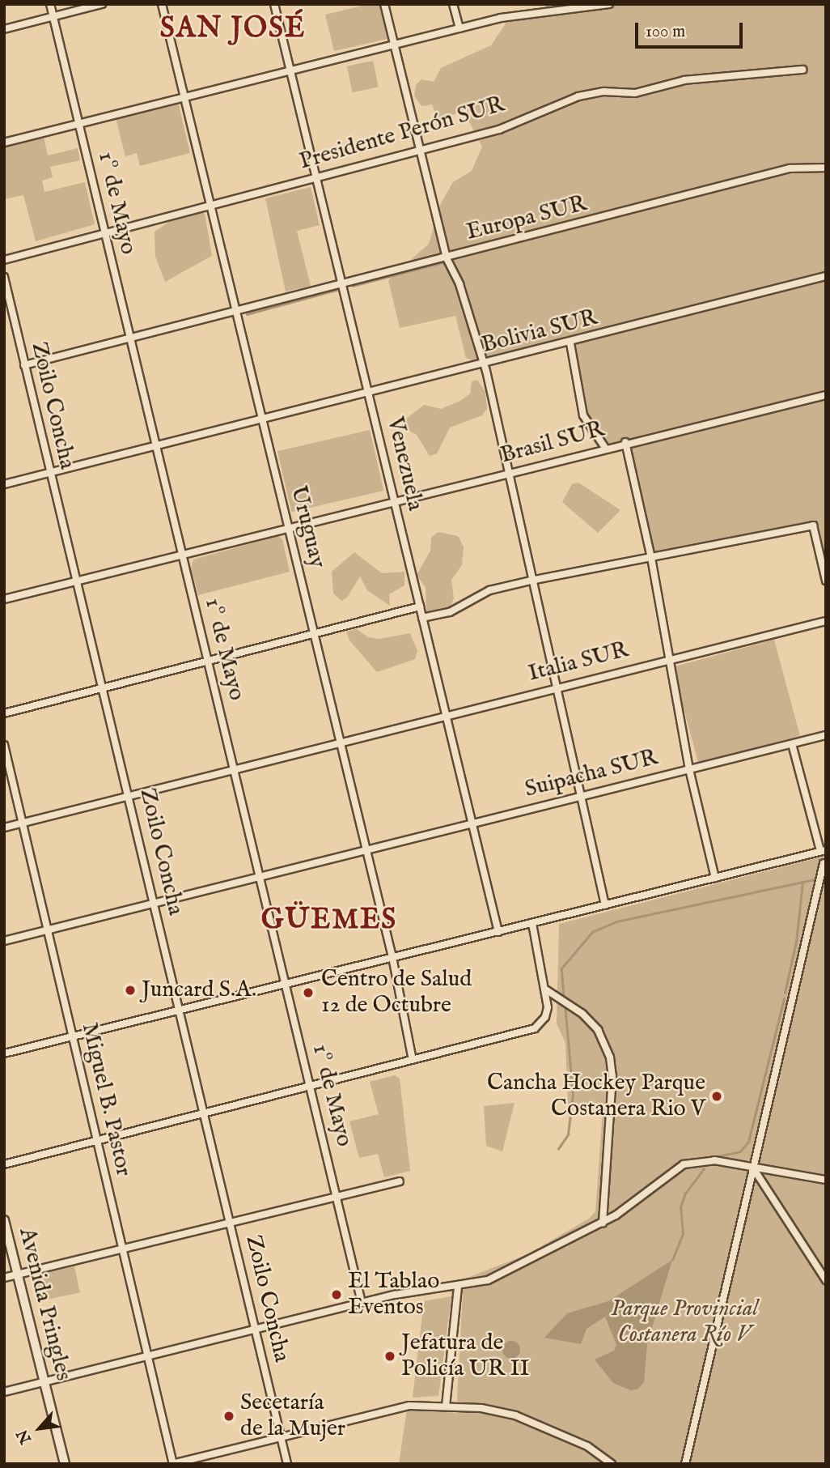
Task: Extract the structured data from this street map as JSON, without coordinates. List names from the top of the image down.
{
  "streets": {
    "main road": ["Avenida Pringles"],
    "street": [
      "Presidente Perón SUR",
      "1º de Mayo",
      "Europa SUR",
      "Bolivia SUR",
      "Zoilo Concha",
      "Brasil SUR",
      "Venezuela",
      "Uruguay",
      "Italia SUR",
      "Suipacha SUR",
      "Miguel B. Pastor"
    ]
  },
  "crossings": [
    ["Presidente Perón SUR", "1º de Mayo"],
    ["Presidente Perón SUR", "Venezuela"],
    ["Presidente Perón SUR", "Uruguay"],
    ["1º de Mayo", "Europa SUR"],
    ["1º de Mayo", "Bolivia SUR"],
    ["1º de Mayo", "Brasil SUR"],
    ["1º de Mayo", "Italia SUR"],
    ["1º de Mayo", "Suipacha SUR"],
    ["Europa SUR", "Zoilo Concha"],
    ["Europa SUR", "Venezuela"],
    ["Europa SUR", "Uruguay"],
    ["Bolivia SUR", "Zoilo Concha"],
    ["Bolivia SUR", "Venezuela"],
    ["Bolivia SUR", "Uruguay"],
    ["Zoilo Concha", "Brasil SUR"],
    ["Zoilo Concha", "Italia SUR"],
    ["Zoilo Concha", "Suipacha SUR"],
    ["Brasil SUR", "Venezuela"],
    ["Brasil SUR", "Uruguay"],
    ["Venezuela", "Italia SUR"],
    ["Venezuela", "Suipacha SUR"],
    ["Uruguay", "Italia SUR"],
    ["Uruguay", "Suipacha SUR"],
    ["Italia SUR", "Miguel B. Pastor"],
    ["Suipacha SUR", "Miguel B. Pastor"]
  ],
  "districts": ["SAN JOSÉ", "GÜEMES"],
  "parks": ["Parque Provincial Costanera Río V"],
  "places": [
    "Juncard S.A.",
    "Centro de Salud 12 de Octubre",
    "Cancha Hockey Parque Costanera Rio V",
    "El Tablao Eventos",
    "Jefatura de Policía UR II",
    "Secetaría de la Mujer"
  ],
  "scale_bar": "100 m",
  "north": "bottom left"
}
